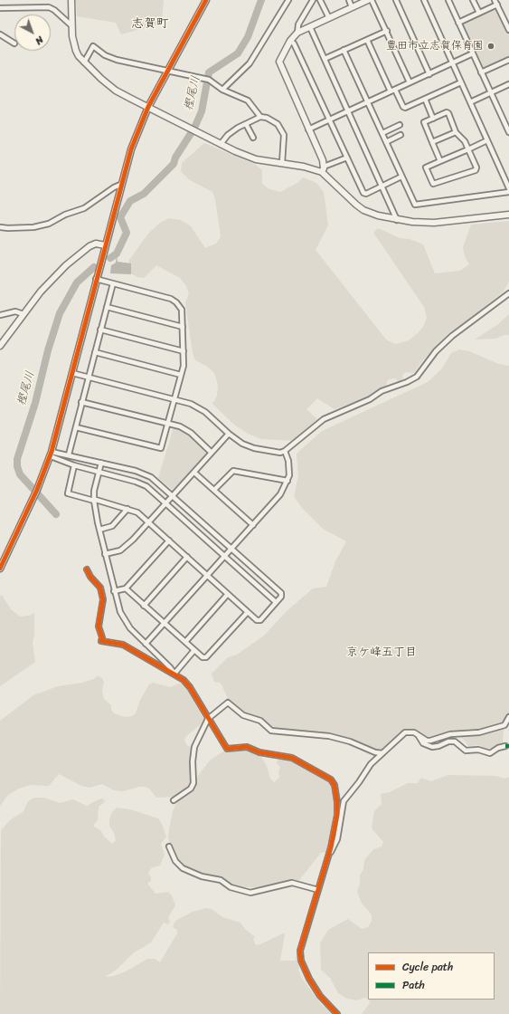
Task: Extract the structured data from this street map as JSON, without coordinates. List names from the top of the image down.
{
  "districts": ["志賀町", "京ケ峰五丁目"],
  "water": ["樫尾川"],
  "places": ["豊田市立志賀保育園"],
  "legend": ["Cycle path", "Path"],
  "north": "bottom right"
}
